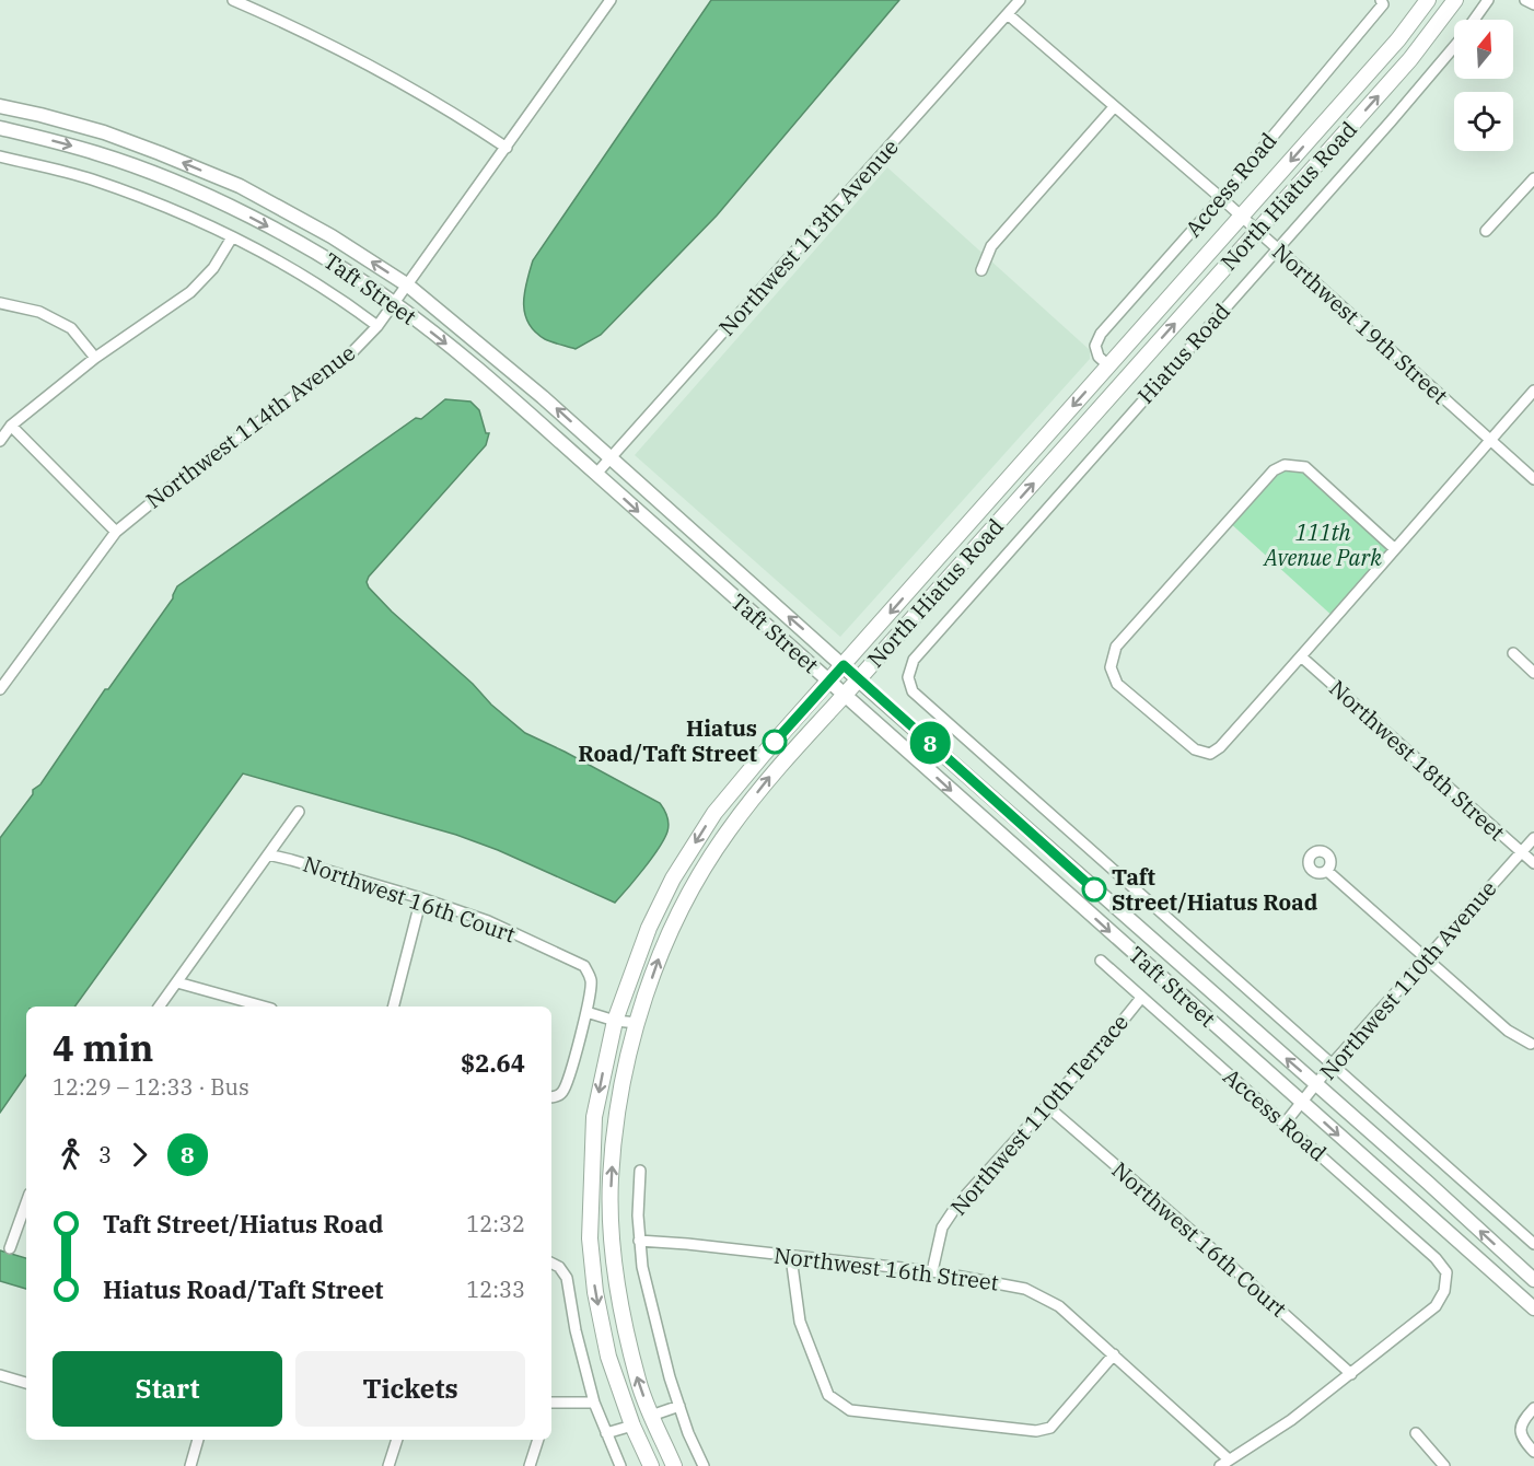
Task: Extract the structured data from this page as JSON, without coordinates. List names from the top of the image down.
{
  "streets": {
    "main road": ["North Hiatus Road"],
    "street": [
      "Access Road",
      "Northwest 113th Avenue",
      "Taft Street",
      "Northwest 19th Street",
      "Hiatus Road",
      "Northwest 114th Avenue",
      "Northwest 18th Street",
      "Northwest 16th Court",
      "Northwest 110th Avenue",
      "Northwest 110th Terrace",
      "Northwest 16th Street"
    ]
  },
  "crossings": [
    ["Access Road", "North Hiatus Road"],
    ["Access Road", "Northwest 19th Street"],
    ["Access Road", "Northwest 16th Court"],
    ["Access Road", "Northwest 110th Avenue"],
    ["Access Road", "Northwest 110th Terrace"],
    ["North Hiatus Road", "Taft Street"],
    ["North Hiatus Road", "Northwest 19th Street"],
    ["Northwest 113th Avenue", "Taft Street"],
    ["Northwest 113th Avenue", "Northwest 19th Street"],
    ["Taft Street", "Northwest 114th Avenue"],
    ["Taft Street", "Northwest 110th Avenue"],
    ["Northwest 19th Street", "Hiatus Road"],
    ["Hiatus Road", "Northwest 110th Avenue"],
    ["Northwest 18th Street", "Northwest 110th Avenue"],
    ["Northwest 16th Court", "Northwest 110th Terrace"],
    ["Northwest 110th Terrace", "Northwest 16th Street"]
  ],
  "parks": ["111th Avenue Park"],
  "places": ["Hiatus Road/Taft Street", "Taft Street/Hiatus Road"],
  "lines": ["bus line 8"],
  "north": "top",
  "page": {
    "on_map": "8",
    "heading": ["4 min", "12:29 – 12:33 · Bus", "$2.64"],
    "legs": ["3", "8"],
    "list": [
      {
        "name": "Taft Street/Hiatus Road",
        "value": "12:32"
      },
      {
        "name": "Hiatus Road/Taft Street",
        "value": "12:33"
      }
    ],
    "buttons": ["Start", "Tickets"]
  }
}
